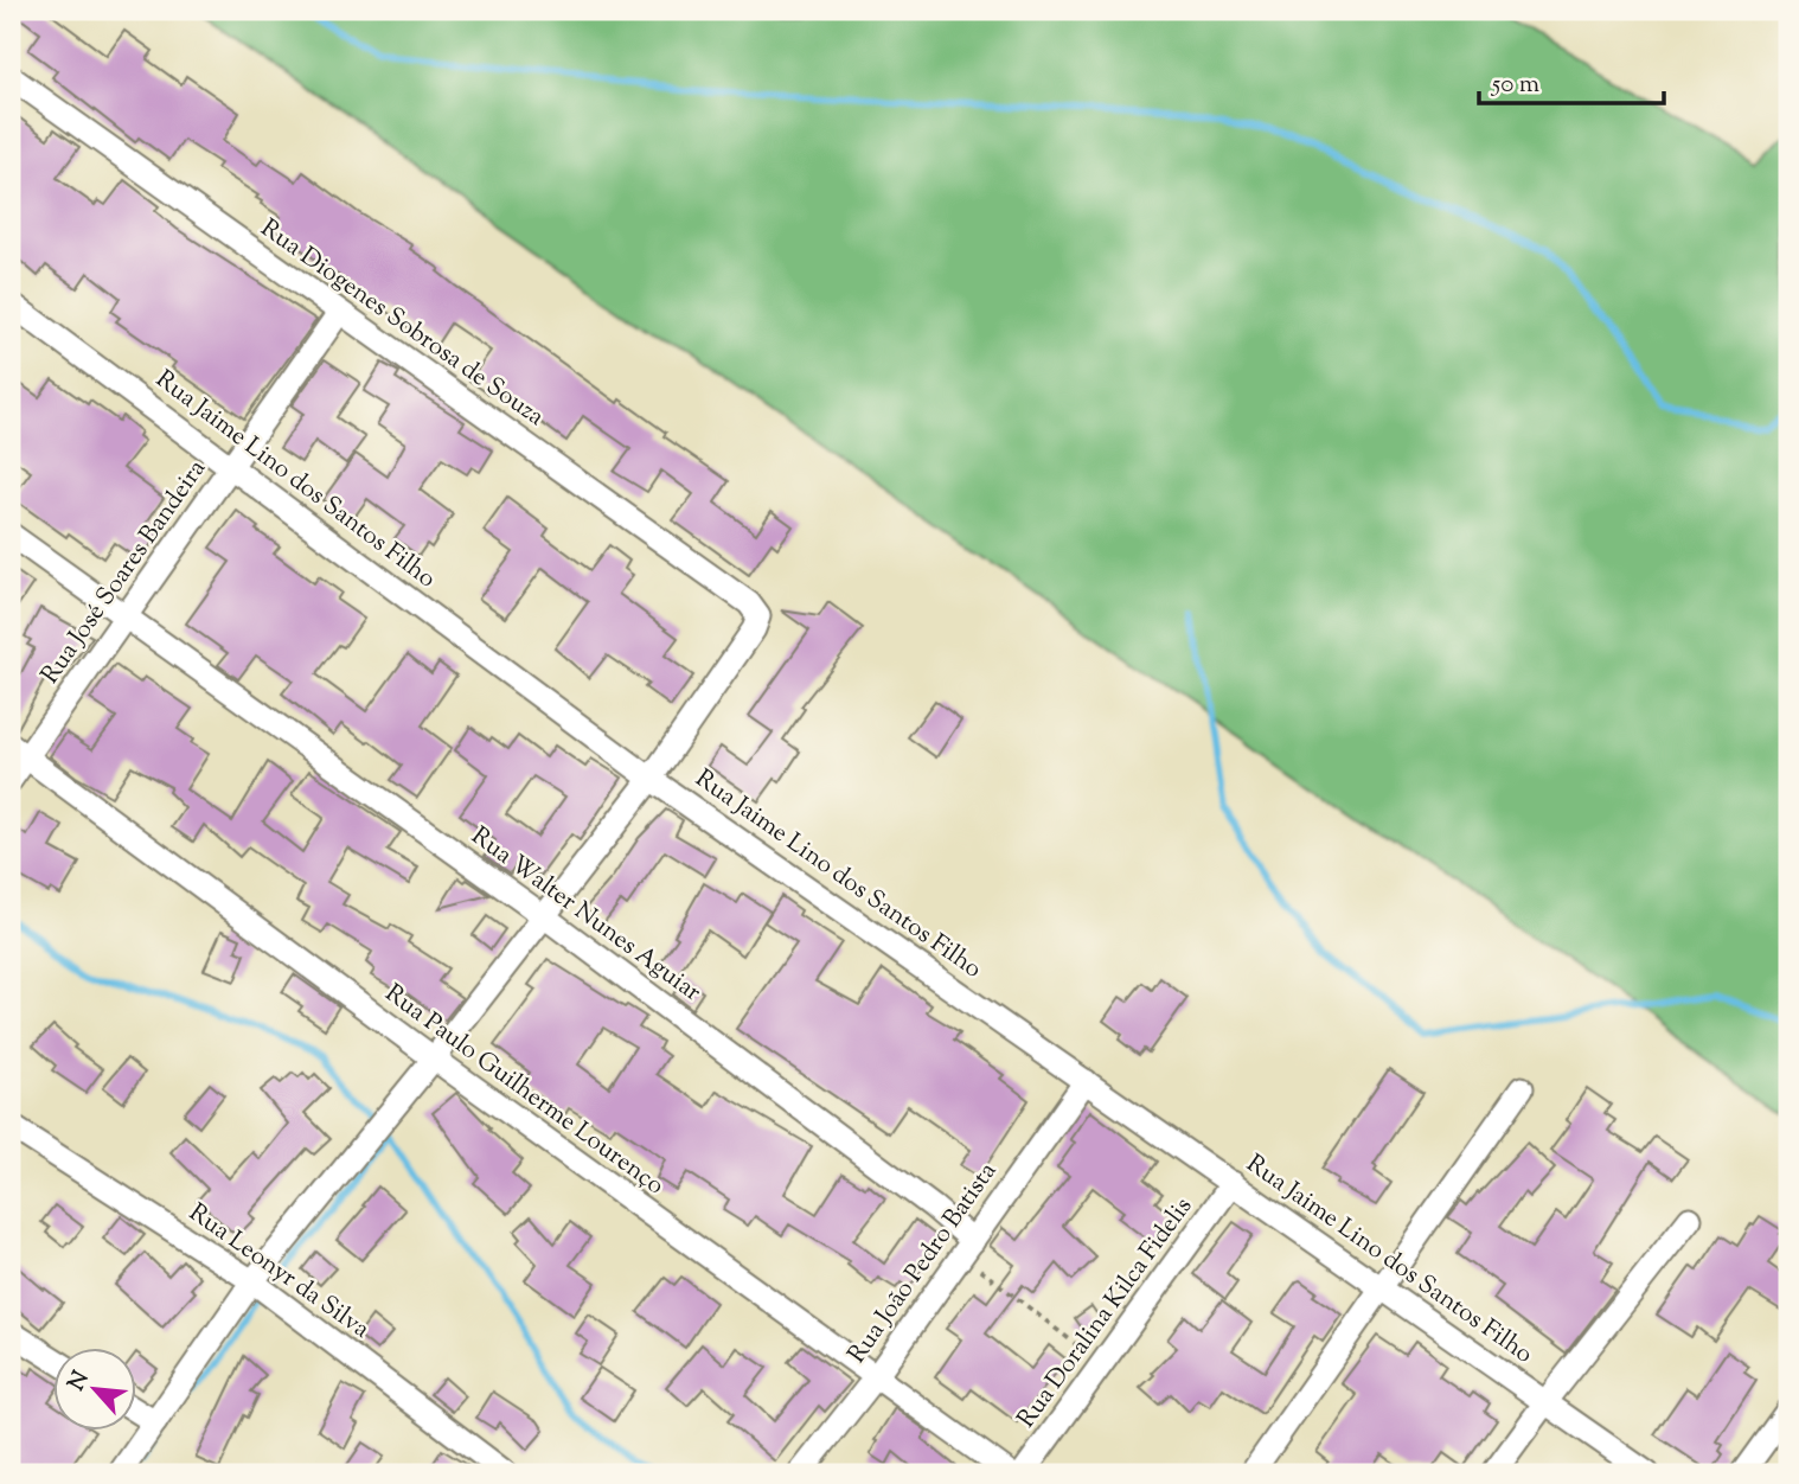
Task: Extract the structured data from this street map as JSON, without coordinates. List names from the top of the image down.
{
  "streets": {
    "street": [
      "Rua Diogenes Sobrosa de Souza",
      "Rua Jaime Lino dos Santos Filho",
      "Rua José Soares Bandeira",
      "Rua Walter Nunes Aguiar",
      "Rua Paulo Guilherme Lourenço",
      "Rua João Pedro Batista",
      "Rua Leonyr da Silva",
      "Rua Doralina Kilca Fidelis"
    ]
  },
  "crossings": [
    ["Rua Diogenes Sobrosa de Souza", "Rua Jaime Lino dos Santos Filho"],
    ["Rua Diogenes Sobrosa de Souza", "Rua José Soares Bandeira"],
    ["Rua Jaime Lino dos Santos Filho", "Rua José Soares Bandeira"],
    ["Rua Jaime Lino dos Santos Filho", "Rua João Pedro Batista"],
    ["Rua Jaime Lino dos Santos Filho", "Rua Doralina Kilca Fidelis"],
    ["Rua José Soares Bandeira", "Rua Walter Nunes Aguiar"],
    ["Rua José Soares Bandeira", "Rua Paulo Guilherme Lourenço"],
    ["Rua Walter Nunes Aguiar", "Rua João Pedro Batista"],
    ["Rua Paulo Guilherme Lourenço", "Rua João Pedro Batista"]
  ],
  "scale_bar": "50 m",
  "north": "top left"
}
